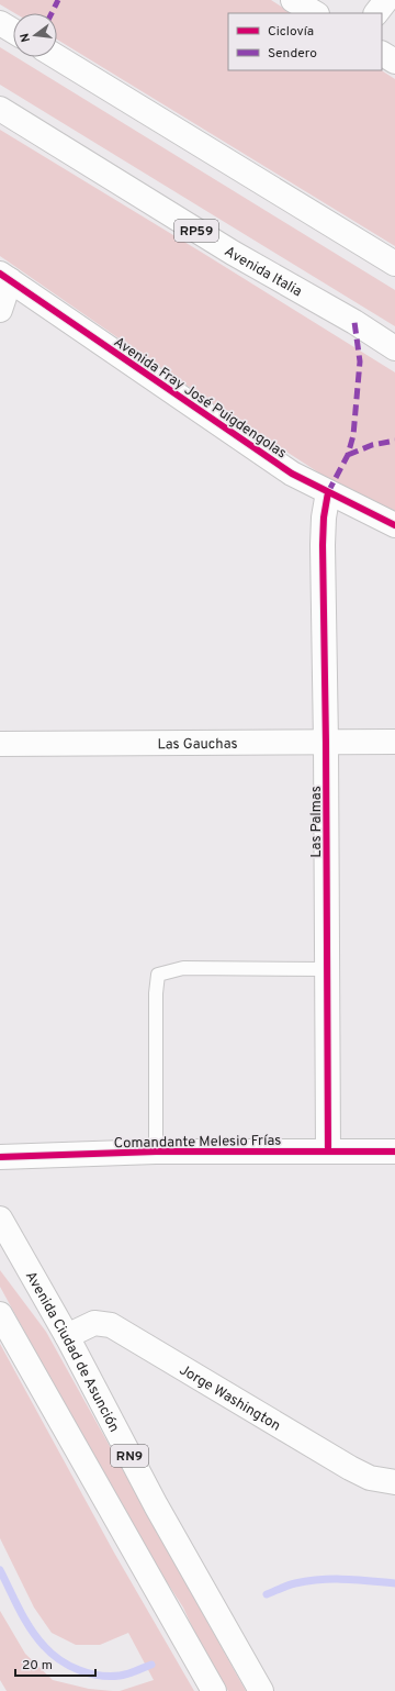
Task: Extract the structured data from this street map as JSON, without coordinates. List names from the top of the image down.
{
  "streets": {
    "main road": [
      "RP59",
      "Avenida Italia",
      "Avenida Fray José Puigdengolas",
      "Las Gauchas",
      "Las Palmas",
      "Comandante Melesio Frías",
      "Avenida Ciudad de Asunción",
      "Jorge Washington",
      "RN9"
    ]
  },
  "crossings": [
    ["Avenida Fray José Puigdengolas", "Las Palmas"],
    ["Las Gauchas", "Las Palmas"],
    ["Las Palmas", "Comandante Melesio Frías"],
    ["Avenida Ciudad de Asunción", "Jorge Washington"]
  ],
  "legend": ["Ciclovía", "Sendero"],
  "scale_bar": "20 m",
  "north": "left"
}
